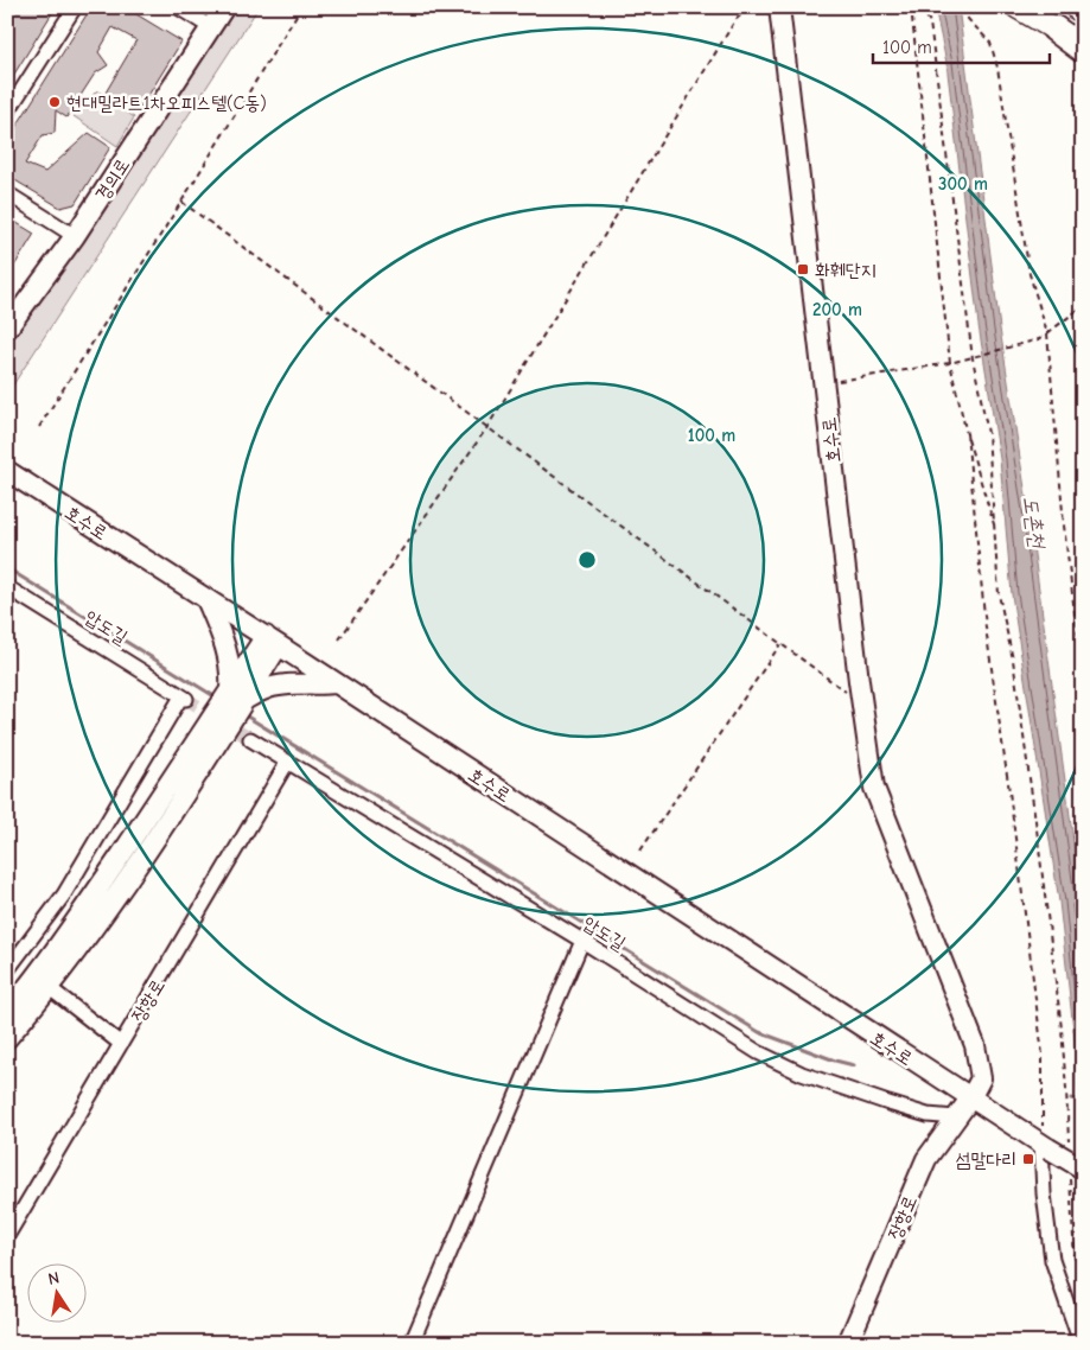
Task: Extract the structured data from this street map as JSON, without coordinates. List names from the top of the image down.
{
  "streets": {
    "main road": ["경의로", "호수로", "장항로"],
    "street": ["압도길"]
  },
  "crossings": [
    ["호수로", "장항로"],
    ["압도길", "장항로"]
  ],
  "water": ["도촌천"],
  "places": {
    "other": ["현대밀라트1차오피스텔(C동)"],
    "transit": ["화훼단지", "섬말다리"]
  },
  "scale_bar": "100 m",
  "north": "top",
  "rings": ["300 m", "200 m", "100 m"]
}
